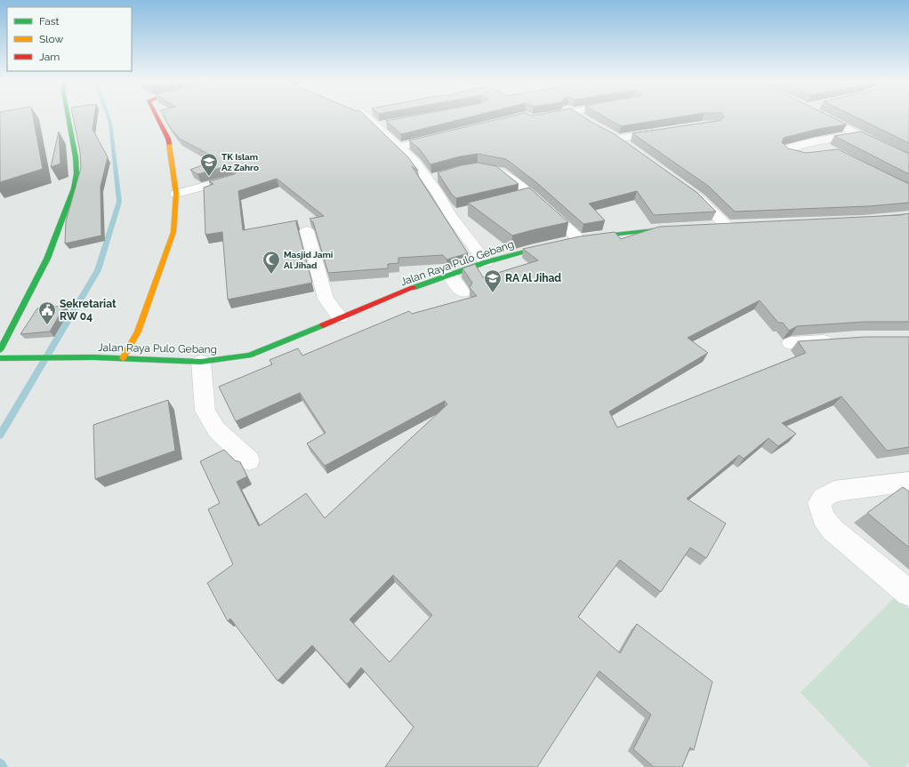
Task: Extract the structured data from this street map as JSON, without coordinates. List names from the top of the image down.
{
  "streets": {
    "street": ["Jalan Raya Pulo Gebang"]
  },
  "places": {
    "school or university": ["TK Islam Az Zahro", "RA Al Jihad"],
    "mosque": ["Masjid Jami Al Jihad"],
    "public building": ["Sekretariat RW 04"]
  },
  "legend": ["Fast", "Slow", "Jam"]
}
